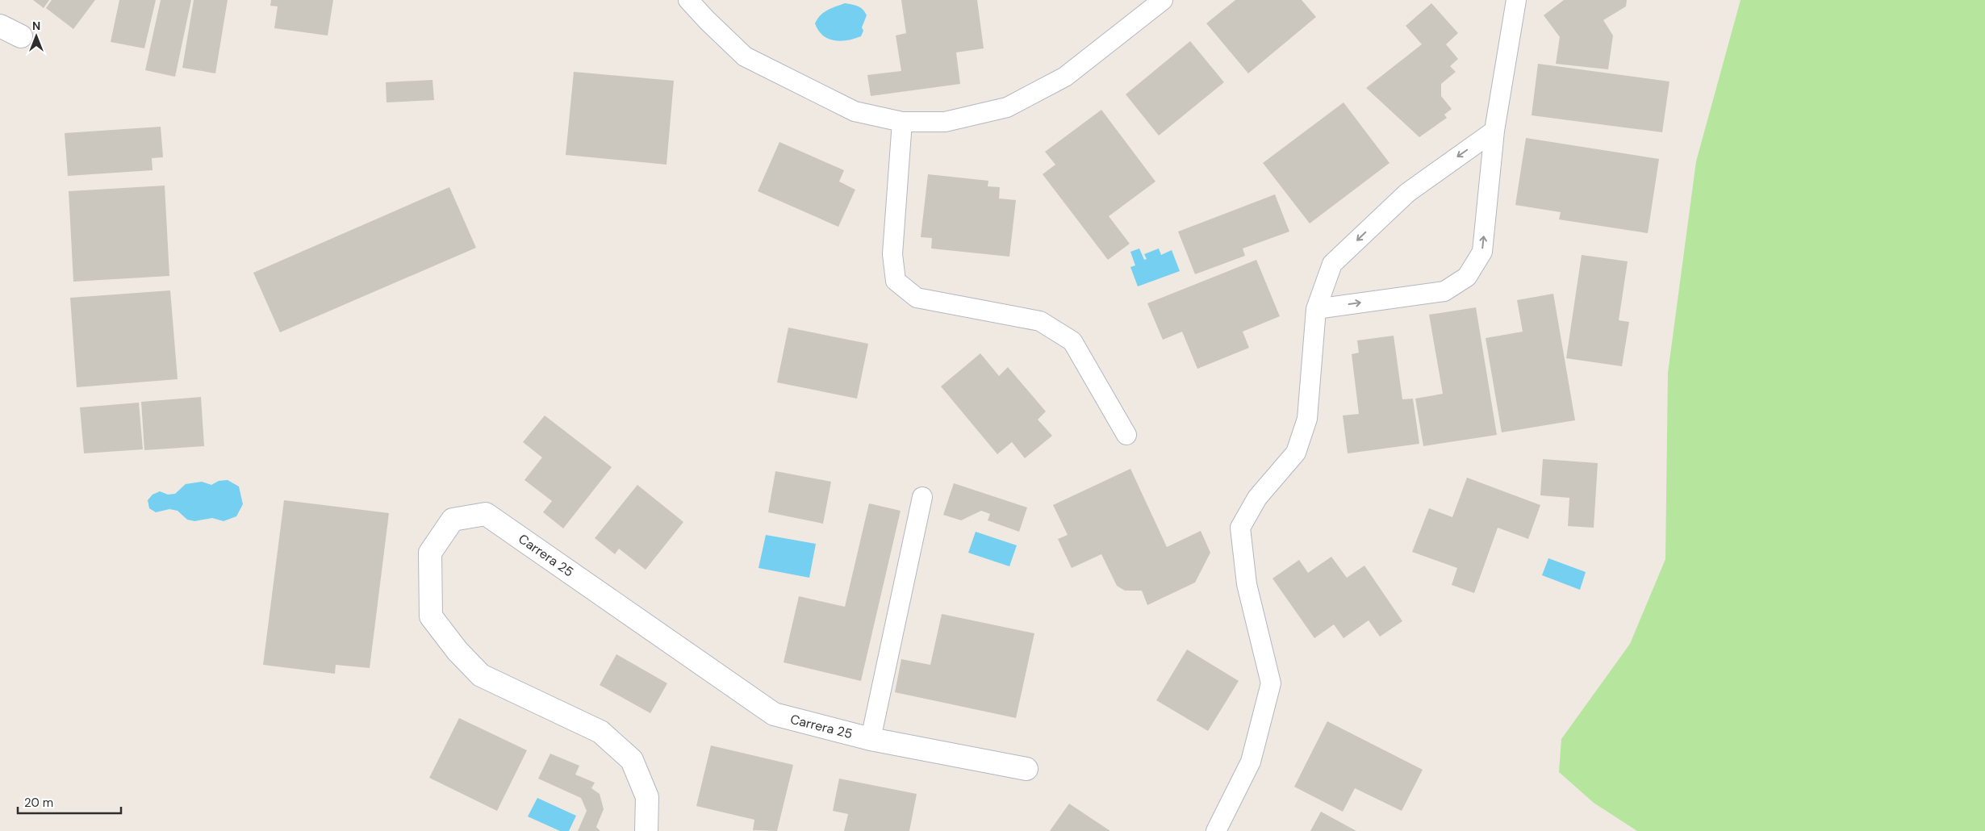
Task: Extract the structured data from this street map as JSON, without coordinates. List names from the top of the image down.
{
  "streets": {
    "street": ["Carrera 25"]
  },
  "scale_bar": "20 m",
  "north": "top"
}
